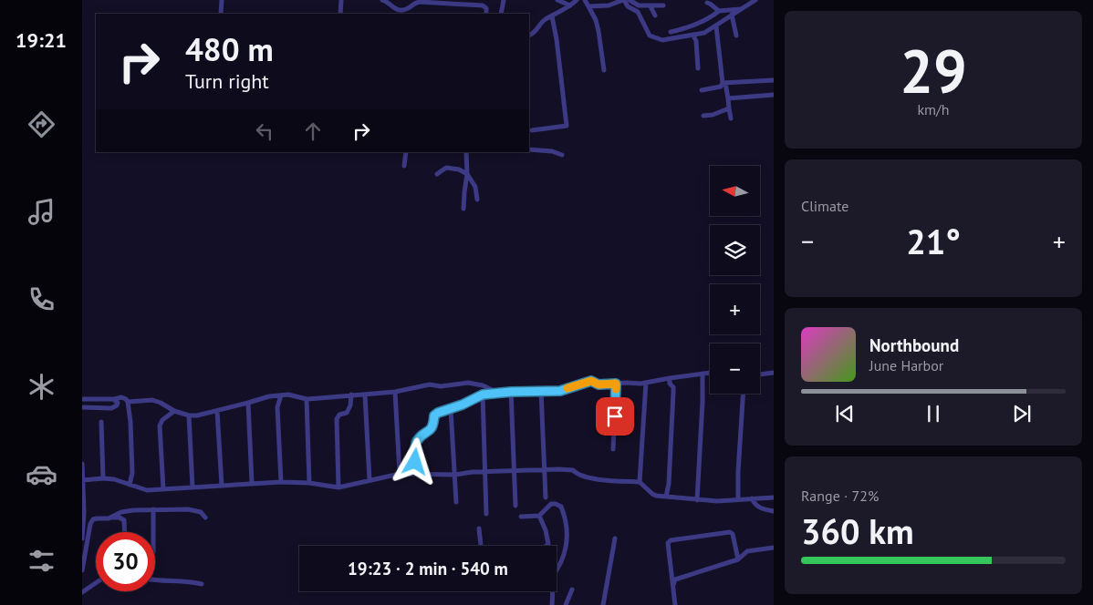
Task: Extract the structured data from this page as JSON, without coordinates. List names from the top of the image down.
{
  "north": "left",
  "page": {
    "tabs": "19:21",
    "tile": [
      ["29", "km/h"],
      "Climate",
      ["Range · 72%", "360 km"]
    ],
    "turn": ["480 m", "Turn right"],
    "map_buttons": ["+", "−"],
    "heat": ["−", "21°", "+"],
    "song": ["Northbound", "June Harbor"],
    "limit": "30",
    "trip": "19:23 · 2 min · 540 m"
  }
}
